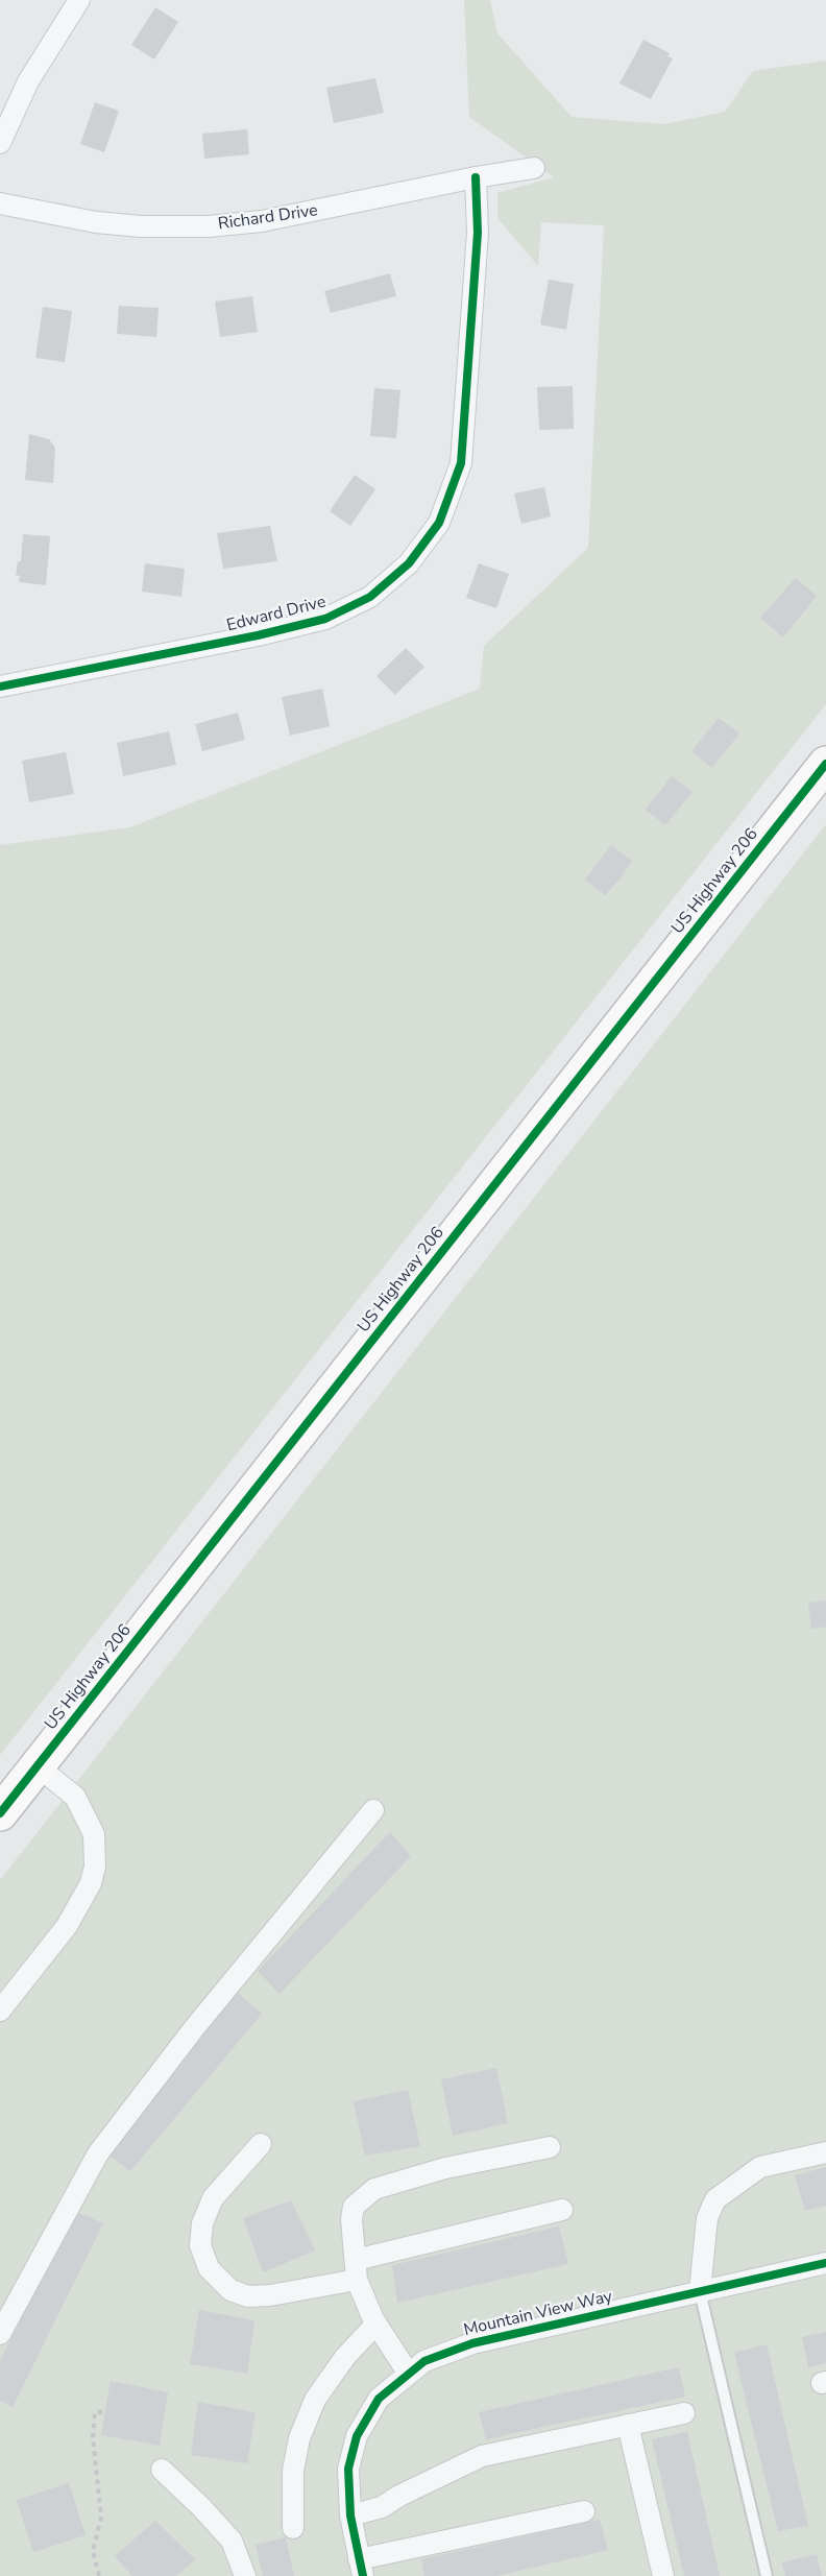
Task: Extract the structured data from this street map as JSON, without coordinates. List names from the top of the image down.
{
  "streets": {
    "highway": ["US Highway 206"],
    "street": ["Richard Drive", "Edward Drive", "Mountain View Way"]
  },
  "crossings": [
    ["Richard Drive", "Edward Drive"]
  ]
}
